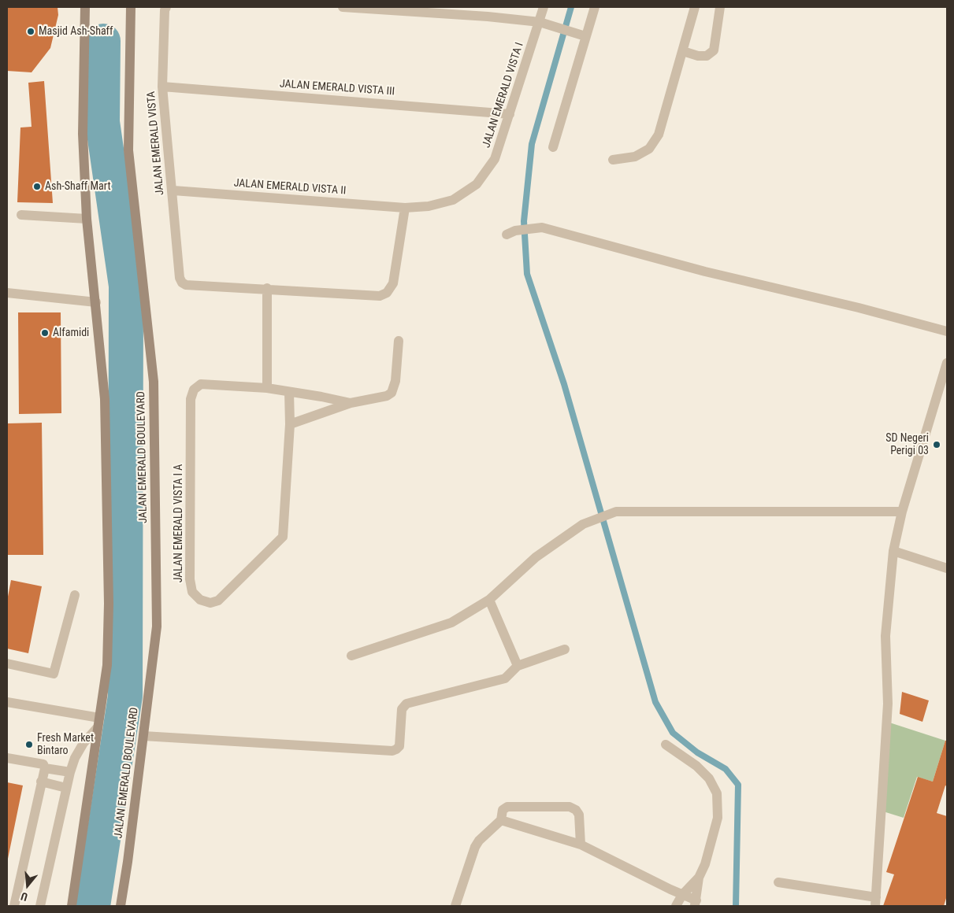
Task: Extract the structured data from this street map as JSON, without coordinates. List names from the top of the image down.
{
  "streets": {
    "main road": ["JALAN EMERALD BOULEVARD"],
    "street": [
      "JALAN EMERALD VISTA III",
      "JALAN EMERALD VISTA I",
      "JALAN EMERALD VISTA",
      "JALAN EMERALD VISTA II",
      "JALAN EMERALD VISTA I A"
    ]
  },
  "crossings": [
    ["JALAN EMERALD VISTA III", "JALAN EMERALD VISTA I"],
    ["JALAN EMERALD VISTA III", "JALAN EMERALD VISTA"],
    ["JALAN EMERALD VISTA I", "JALAN EMERALD VISTA II"],
    ["JALAN EMERALD VISTA", "JALAN EMERALD VISTA II"]
  ],
  "places": [
    "Masjid Ash-Shaff",
    "Ash-Shaff Mart",
    "Alfamidi",
    "SD Negeri Perigi 03",
    "Fresh Market Bintaro"
  ],
  "north": "bottom"
}
